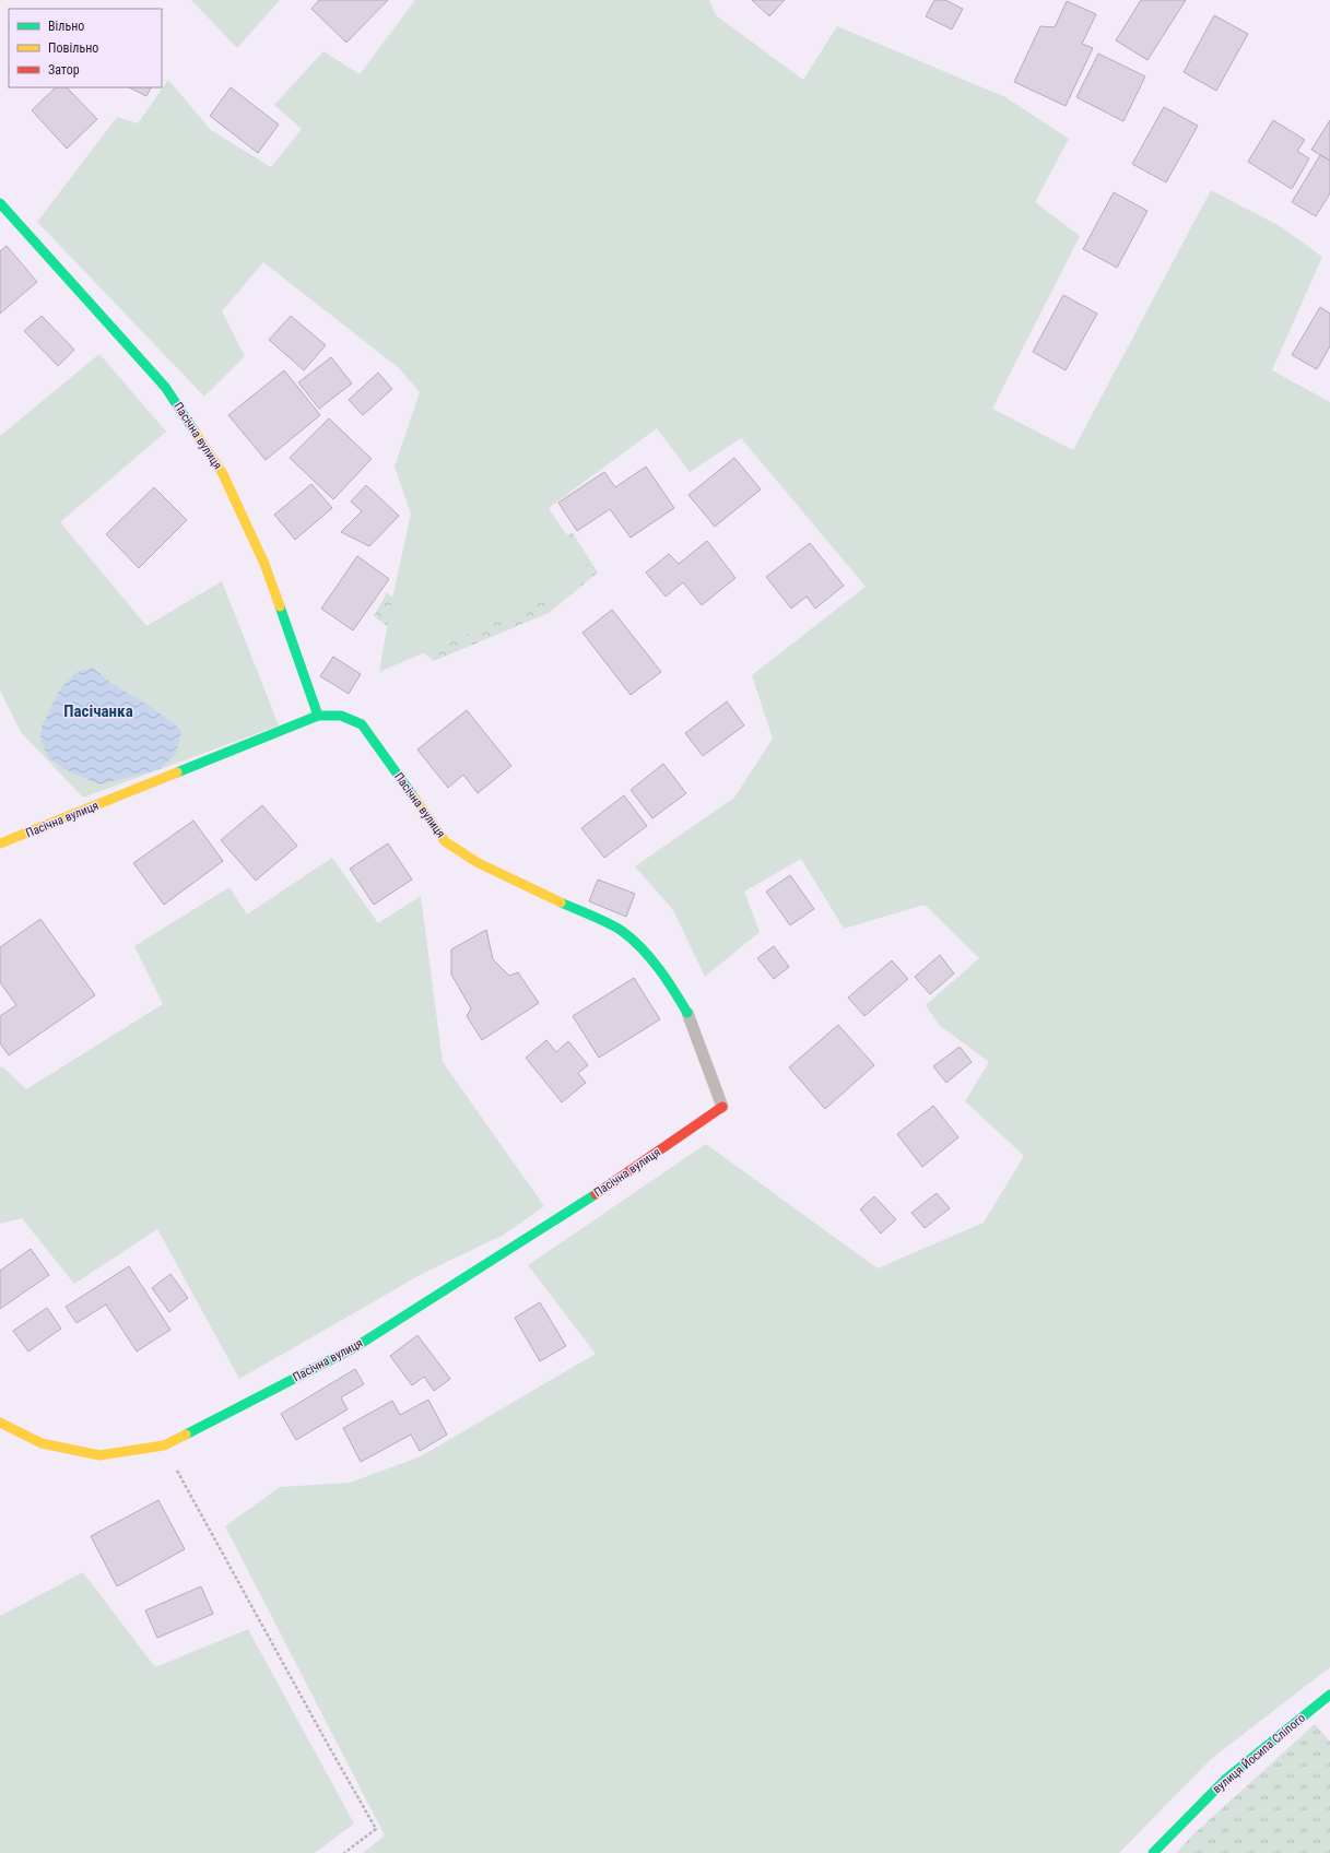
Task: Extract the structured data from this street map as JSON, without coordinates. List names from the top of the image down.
{
  "streets": {
    "street": ["Пасічна вулиця", "вулиця Йосипа Сліпого"]
  },
  "districts": ["Пасічанка"],
  "legend": ["Вільно", "Повільно", "Затор"]
}
